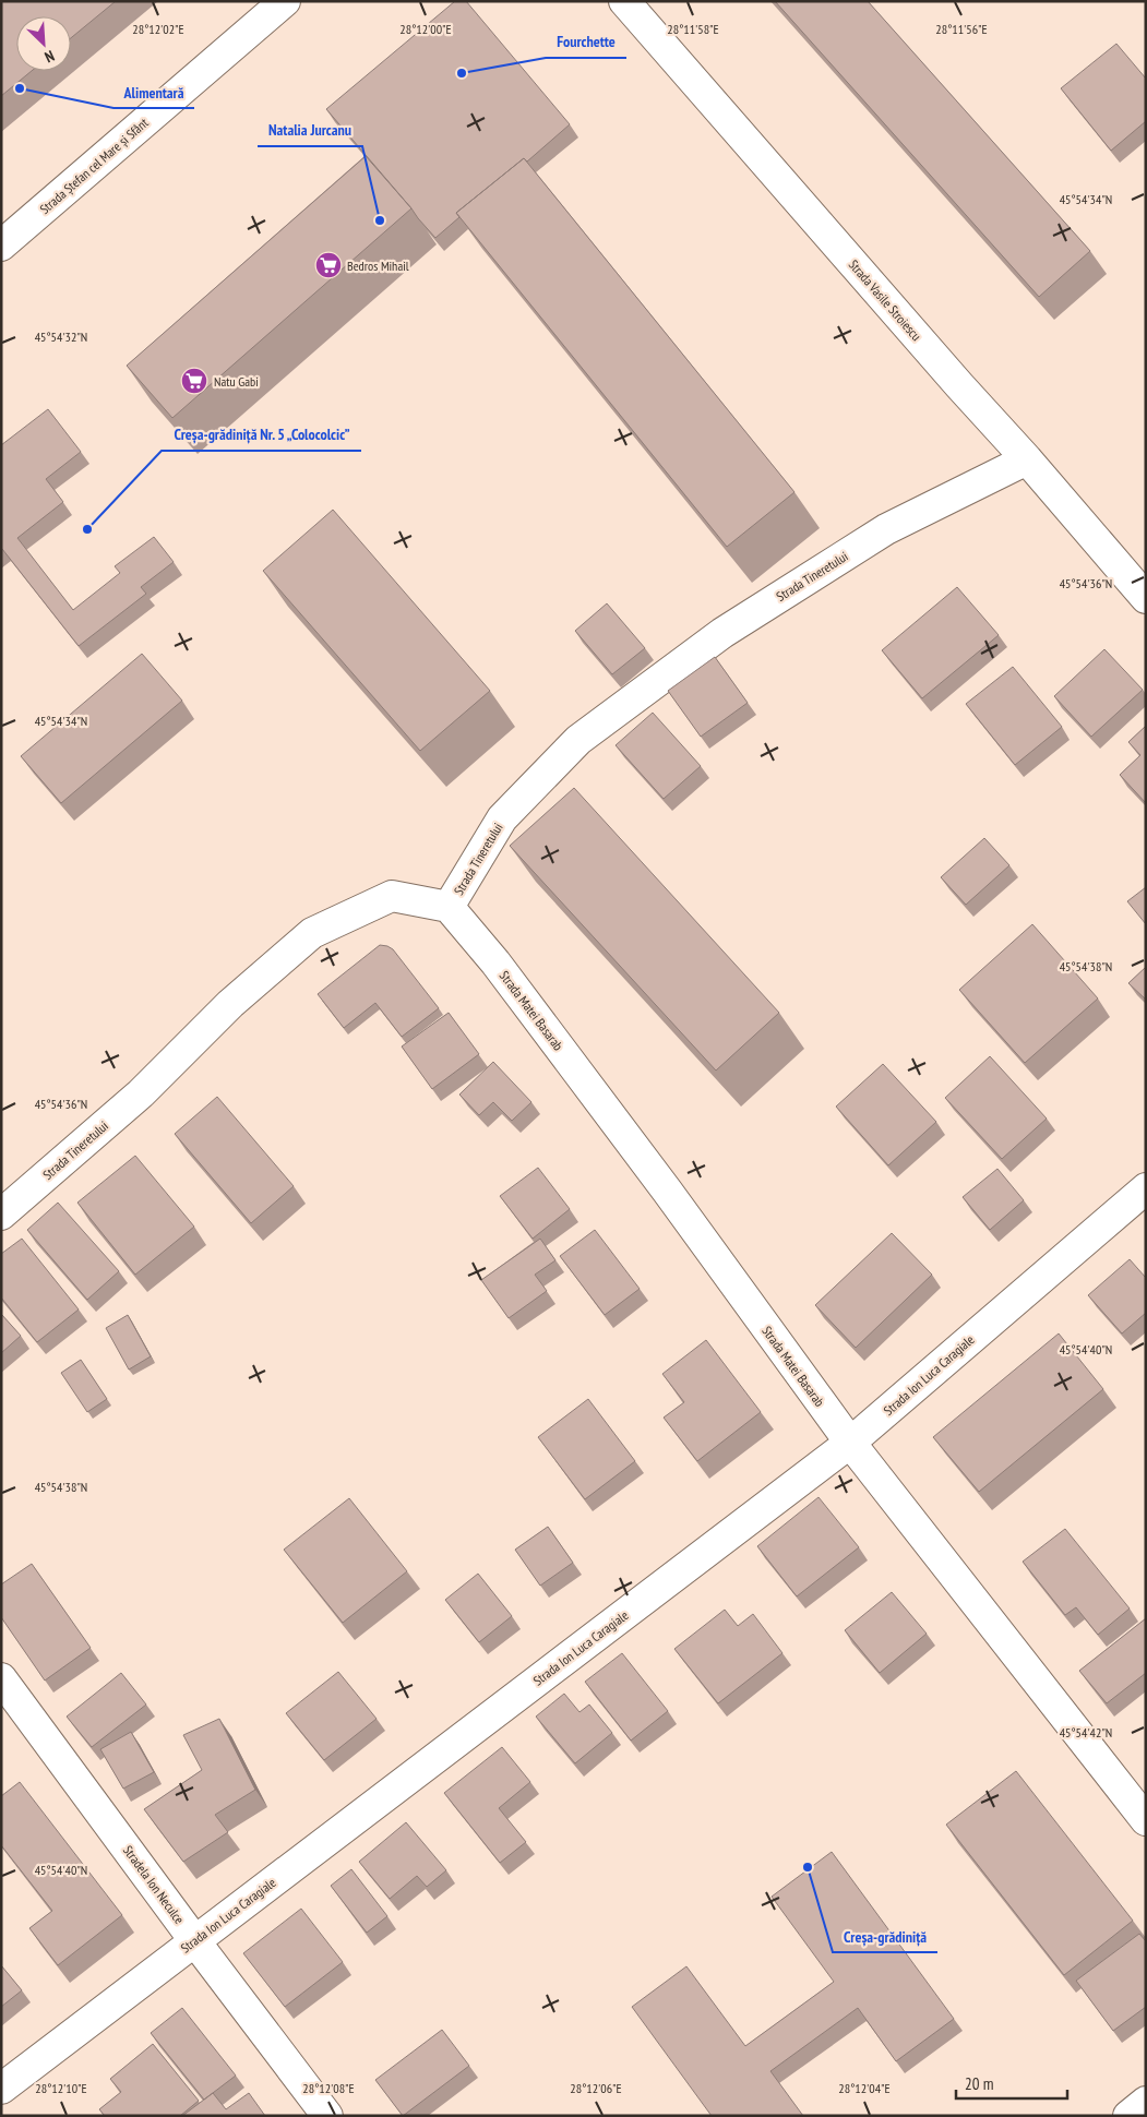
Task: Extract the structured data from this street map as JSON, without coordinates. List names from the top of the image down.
{
  "streets": {
    "street": [
      "Strada Ștefan cel Mare și Sfânt",
      "Strada Vasile Stroiescu",
      "Strada Tineretului",
      "Strada Matei Basarab",
      "Strada Ion Luca Caragiale",
      "Stradela Ion Neculce"
    ]
  },
  "crossings": [
    ["Strada Vasile Stroiescu", "Strada Tineretului"],
    ["Strada Tineretului", "Strada Matei Basarab"],
    ["Strada Matei Basarab", "Strada Ion Luca Caragiale"],
    ["Strada Ion Luca Caragiale", "Stradela Ion Neculce"]
  ],
  "places": {
    "other": [
      "Fourchette",
      "Alimentară",
      "Natalia Jurcanu",
      "Creșa-grădiniță Nr. 5 „Colocolcic”",
      "Creșa-grădiniță"
    ],
    "supermarket": ["Bedros Mihail", "Natu Gabi"]
  },
  "scale_bar": "20 m",
  "north": "bottom right",
  "coordinates": [
    "28°12'02\"E",
    "28°12'00\"E",
    "28°11'58\"E",
    "28°11'56\"E",
    "45°54'34\"N",
    "45°54'32\"N",
    "45°54'36\"N",
    "45°54'38\"N",
    "45°54'40\"N",
    "45°54'42\"N",
    "28°12'10\"E",
    "28°12'08\"E",
    "28°12'06\"E",
    "28°12'04\"E"
  ]
}
